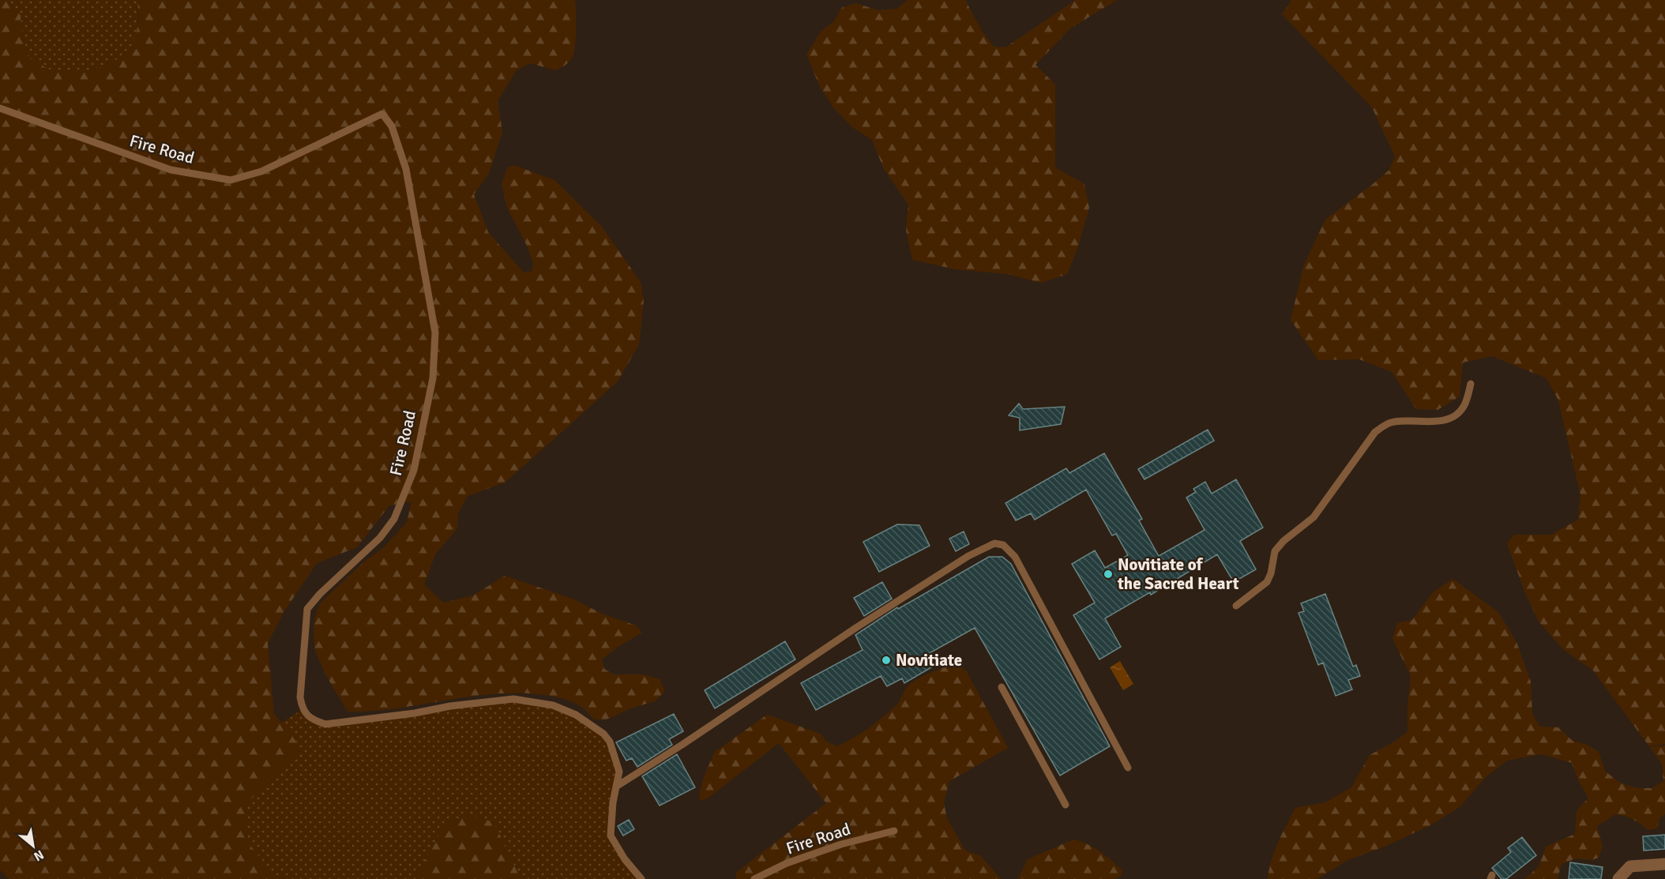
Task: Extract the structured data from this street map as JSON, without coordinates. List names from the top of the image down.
{
  "streets": {
    "lane": ["Fire Road"]
  },
  "places": ["Novitiate of the Sacred Heart", "Novitiate"],
  "north": "bottom right"
}
